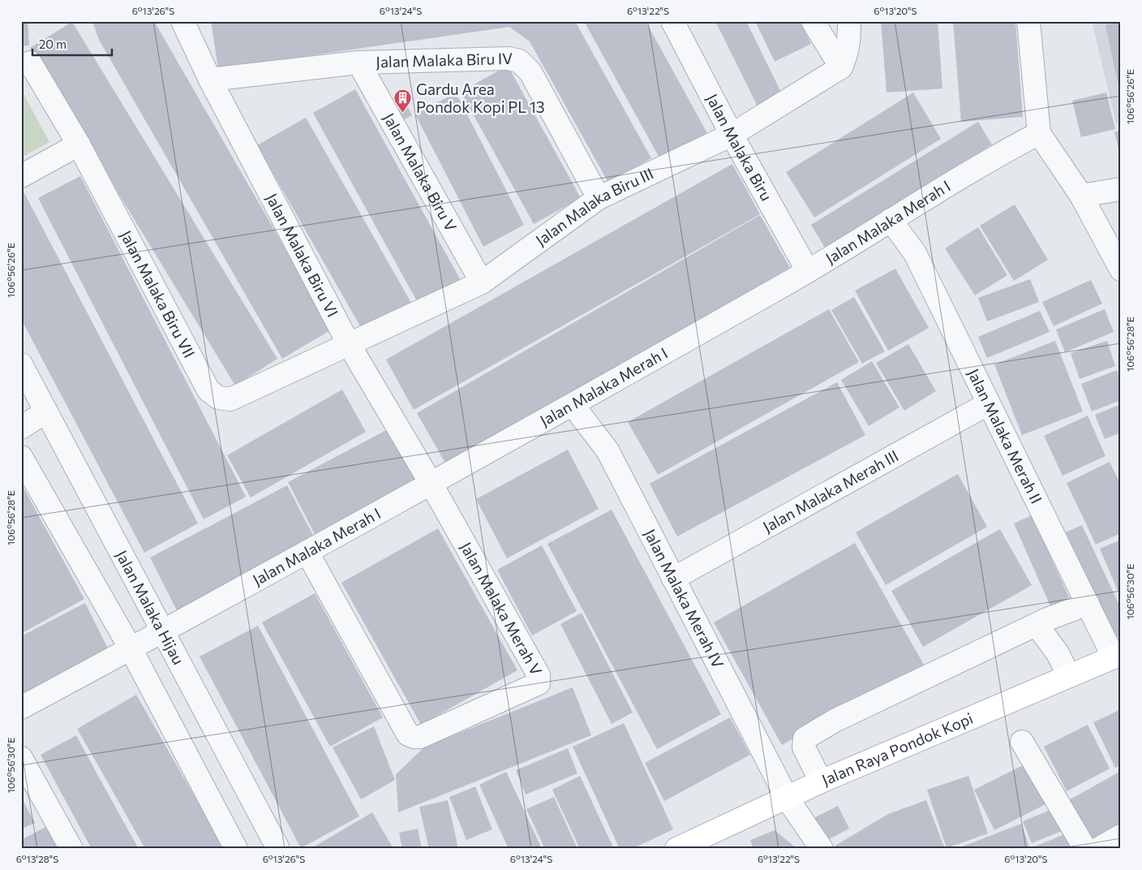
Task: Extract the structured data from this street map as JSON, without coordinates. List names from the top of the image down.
{
  "streets": {
    "main road": ["Jalan Raya Pondok Kopi"],
    "street": [
      "Jalan Malaka Biru IV",
      "Jalan Malaka Biru",
      "Jalan Malaka Biru V",
      "Jalan Malaka Biru III",
      "Jalan Malaka Merah I",
      "Jalan Malaka Biru VI",
      "Jalan Malaka Biru VII",
      "Jalan Malaka Merah II",
      "Jalan Malaka Merah III",
      "Jalan Malaka Merah IV",
      "Jalan Malaka Hijau",
      "Jalan Malaka Merah V"
    ]
  },
  "crossings": [
    ["Jalan Malaka Biru IV", "Jalan Malaka Biru V"],
    ["Jalan Malaka Biru IV", "Jalan Malaka Biru III"],
    ["Jalan Malaka Biru IV", "Jalan Malaka Biru VI"],
    ["Jalan Malaka Biru", "Jalan Malaka Biru III"],
    ["Jalan Malaka Biru", "Jalan Malaka Merah I"],
    ["Jalan Malaka Biru V", "Jalan Malaka Biru III"],
    ["Jalan Malaka Biru III", "Jalan Malaka Biru VI"],
    ["Jalan Malaka Biru III", "Jalan Malaka Biru VII"],
    ["Jalan Malaka Merah I", "Jalan Malaka Biru VI"],
    ["Jalan Malaka Merah I", "Jalan Malaka Merah II"],
    ["Jalan Malaka Merah I", "Jalan Malaka Merah IV"],
    ["Jalan Malaka Merah I", "Jalan Malaka Hijau"],
    ["Jalan Malaka Merah I", "Jalan Malaka Merah V"],
    ["Jalan Malaka Biru VI", "Jalan Malaka Biru VII"],
    ["Jalan Malaka Biru VI", "Jalan Malaka Merah V"],
    ["Jalan Malaka Merah II", "Jalan Malaka Merah III"],
    ["Jalan Malaka Merah II", "Jalan Raya Pondok Kopi"],
    ["Jalan Malaka Merah III", "Jalan Malaka Merah IV"],
    ["Jalan Malaka Merah IV", "Jalan Raya Pondok Kopi"]
  ],
  "places": {
    "building": ["Gardu Area Pondok Kopi PL 13"]
  },
  "scale_bar": "20 m",
  "coordinates": [
    "6°13'26\"S",
    "6°13'24\"S",
    "6°13'22\"S",
    "6°13'20\"S",
    "106°56'26\"E",
    "106°56'28\"E",
    "106°56'30\"E",
    "6°13'28\"S"
  ]
}
